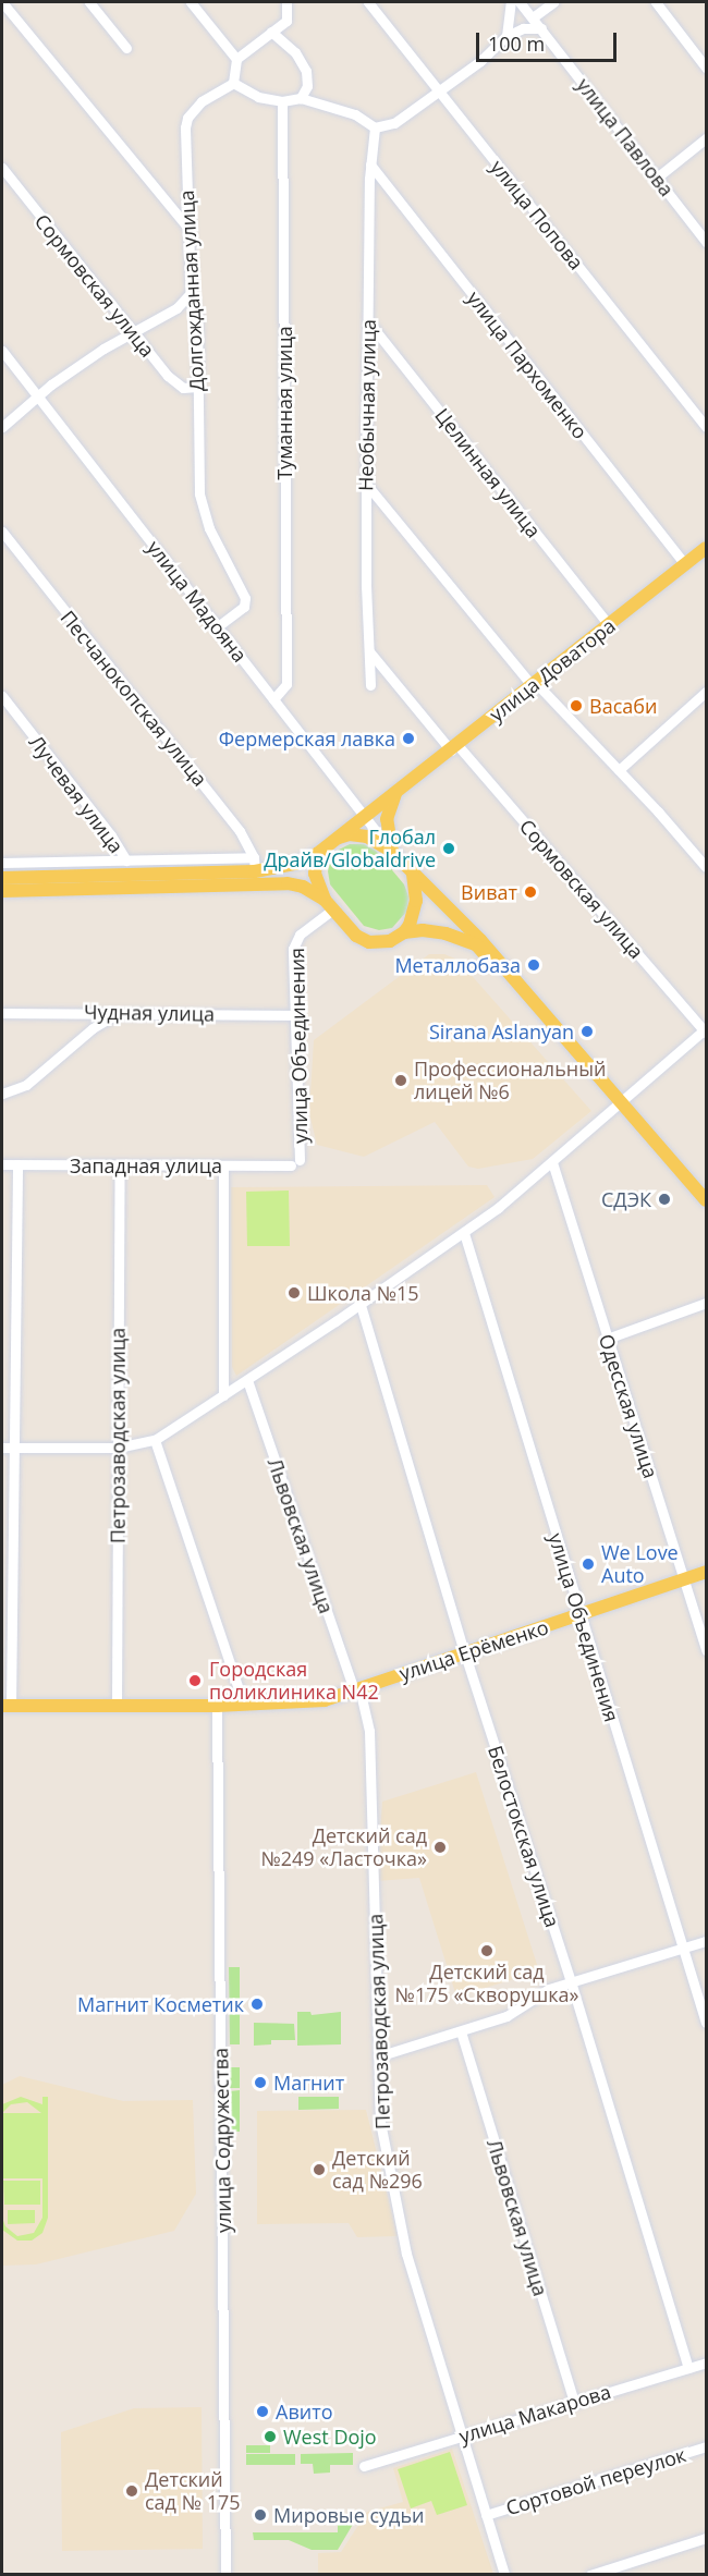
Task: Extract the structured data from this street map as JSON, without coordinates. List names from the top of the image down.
{
  "streets": {
    "main road": ["улица Доватора", "улица Ерёменко"],
    "street": [
      "улица Павлова",
      "улица Попова",
      "Сормовская улица",
      "Долгожданная улица",
      "улица Пархоменко",
      "Туманная улица",
      "Необычная улица",
      "Целинная улица",
      "улица Мадояна",
      "Песчанокопская улица",
      "Лучевая улица",
      "Чудная улица",
      "улица Объединения",
      "Западная улица",
      "Одесская улица",
      "Петрозаводская улица",
      "Львовская улица",
      "Белостокская улица",
      "улица Содружества",
      "улица Макарова",
      "Сортовой переулок"
    ]
  },
  "crossings": [
    ["Сормовская улица", "Долгожданная улица"],
    ["Сормовская улица", "Необычная улица"],
    ["Сормовская улица", "улица Доватора"],
    ["Долгожданная улица", "Туманная улица"],
    ["Долгожданная улица", "улица Мадояна"],
    ["улица Пархоменко", "Необычная улица"],
    ["улица Пархоменко", "улица Доватора"],
    ["Туманная улица", "улица Мадояна"],
    ["Необычная улица", "Целинная улица"],
    ["Целинная улица", "улица Доватора"],
    ["улица Мадояна", "улица Доватора"],
    ["улица Мадояна", "улица Объединения"],
    ["улица Доватора", "улица Объединения"],
    ["Чудная улица", "улица Объединения"],
    ["улица Объединения", "улица Ерёменко"],
    ["Западная улица", "Петрозаводская улица"],
    ["Одесская улица", "улица Ерёменко"],
    ["Петрозаводская улица", "Львовская улица"],
    ["Петрозаводская улица", "улица Ерёменко"],
    ["Петрозаводская улица", "улица Макарова"],
    ["Петрозаводская улица", "Сортовой переулок"],
    ["Львовская улица", "улица Ерёменко"],
    ["Львовская улица", "улица Макарова"],
    ["улица Ерёменко", "Белостокская улица"],
    ["улица Ерёменко", "улица Содружества"],
    ["Белостокская улица", "улица Макарова"]
  ],
  "places": [
    "Васаби",
    "Фермерская лавка",
    "Глобал Драйв/Globaldrive",
    "Виват",
    "Металлобаза",
    "Sirana Aslanyan",
    "Профессиональный лицей №6",
    "СДЭК",
    "Школа №15",
    "We Love Auto",
    "Городская поликлиника N42",
    "Детский сад №249 «Ласточка»",
    "Детский сад №175 «Скворушка»",
    "Магнит Косметик",
    "Магнит",
    "Детский сад №296",
    "Авито",
    "West Dojo",
    "Детский сад № 175",
    "Мировые судьи"
  ],
  "scale_bar": "100 m"
}
